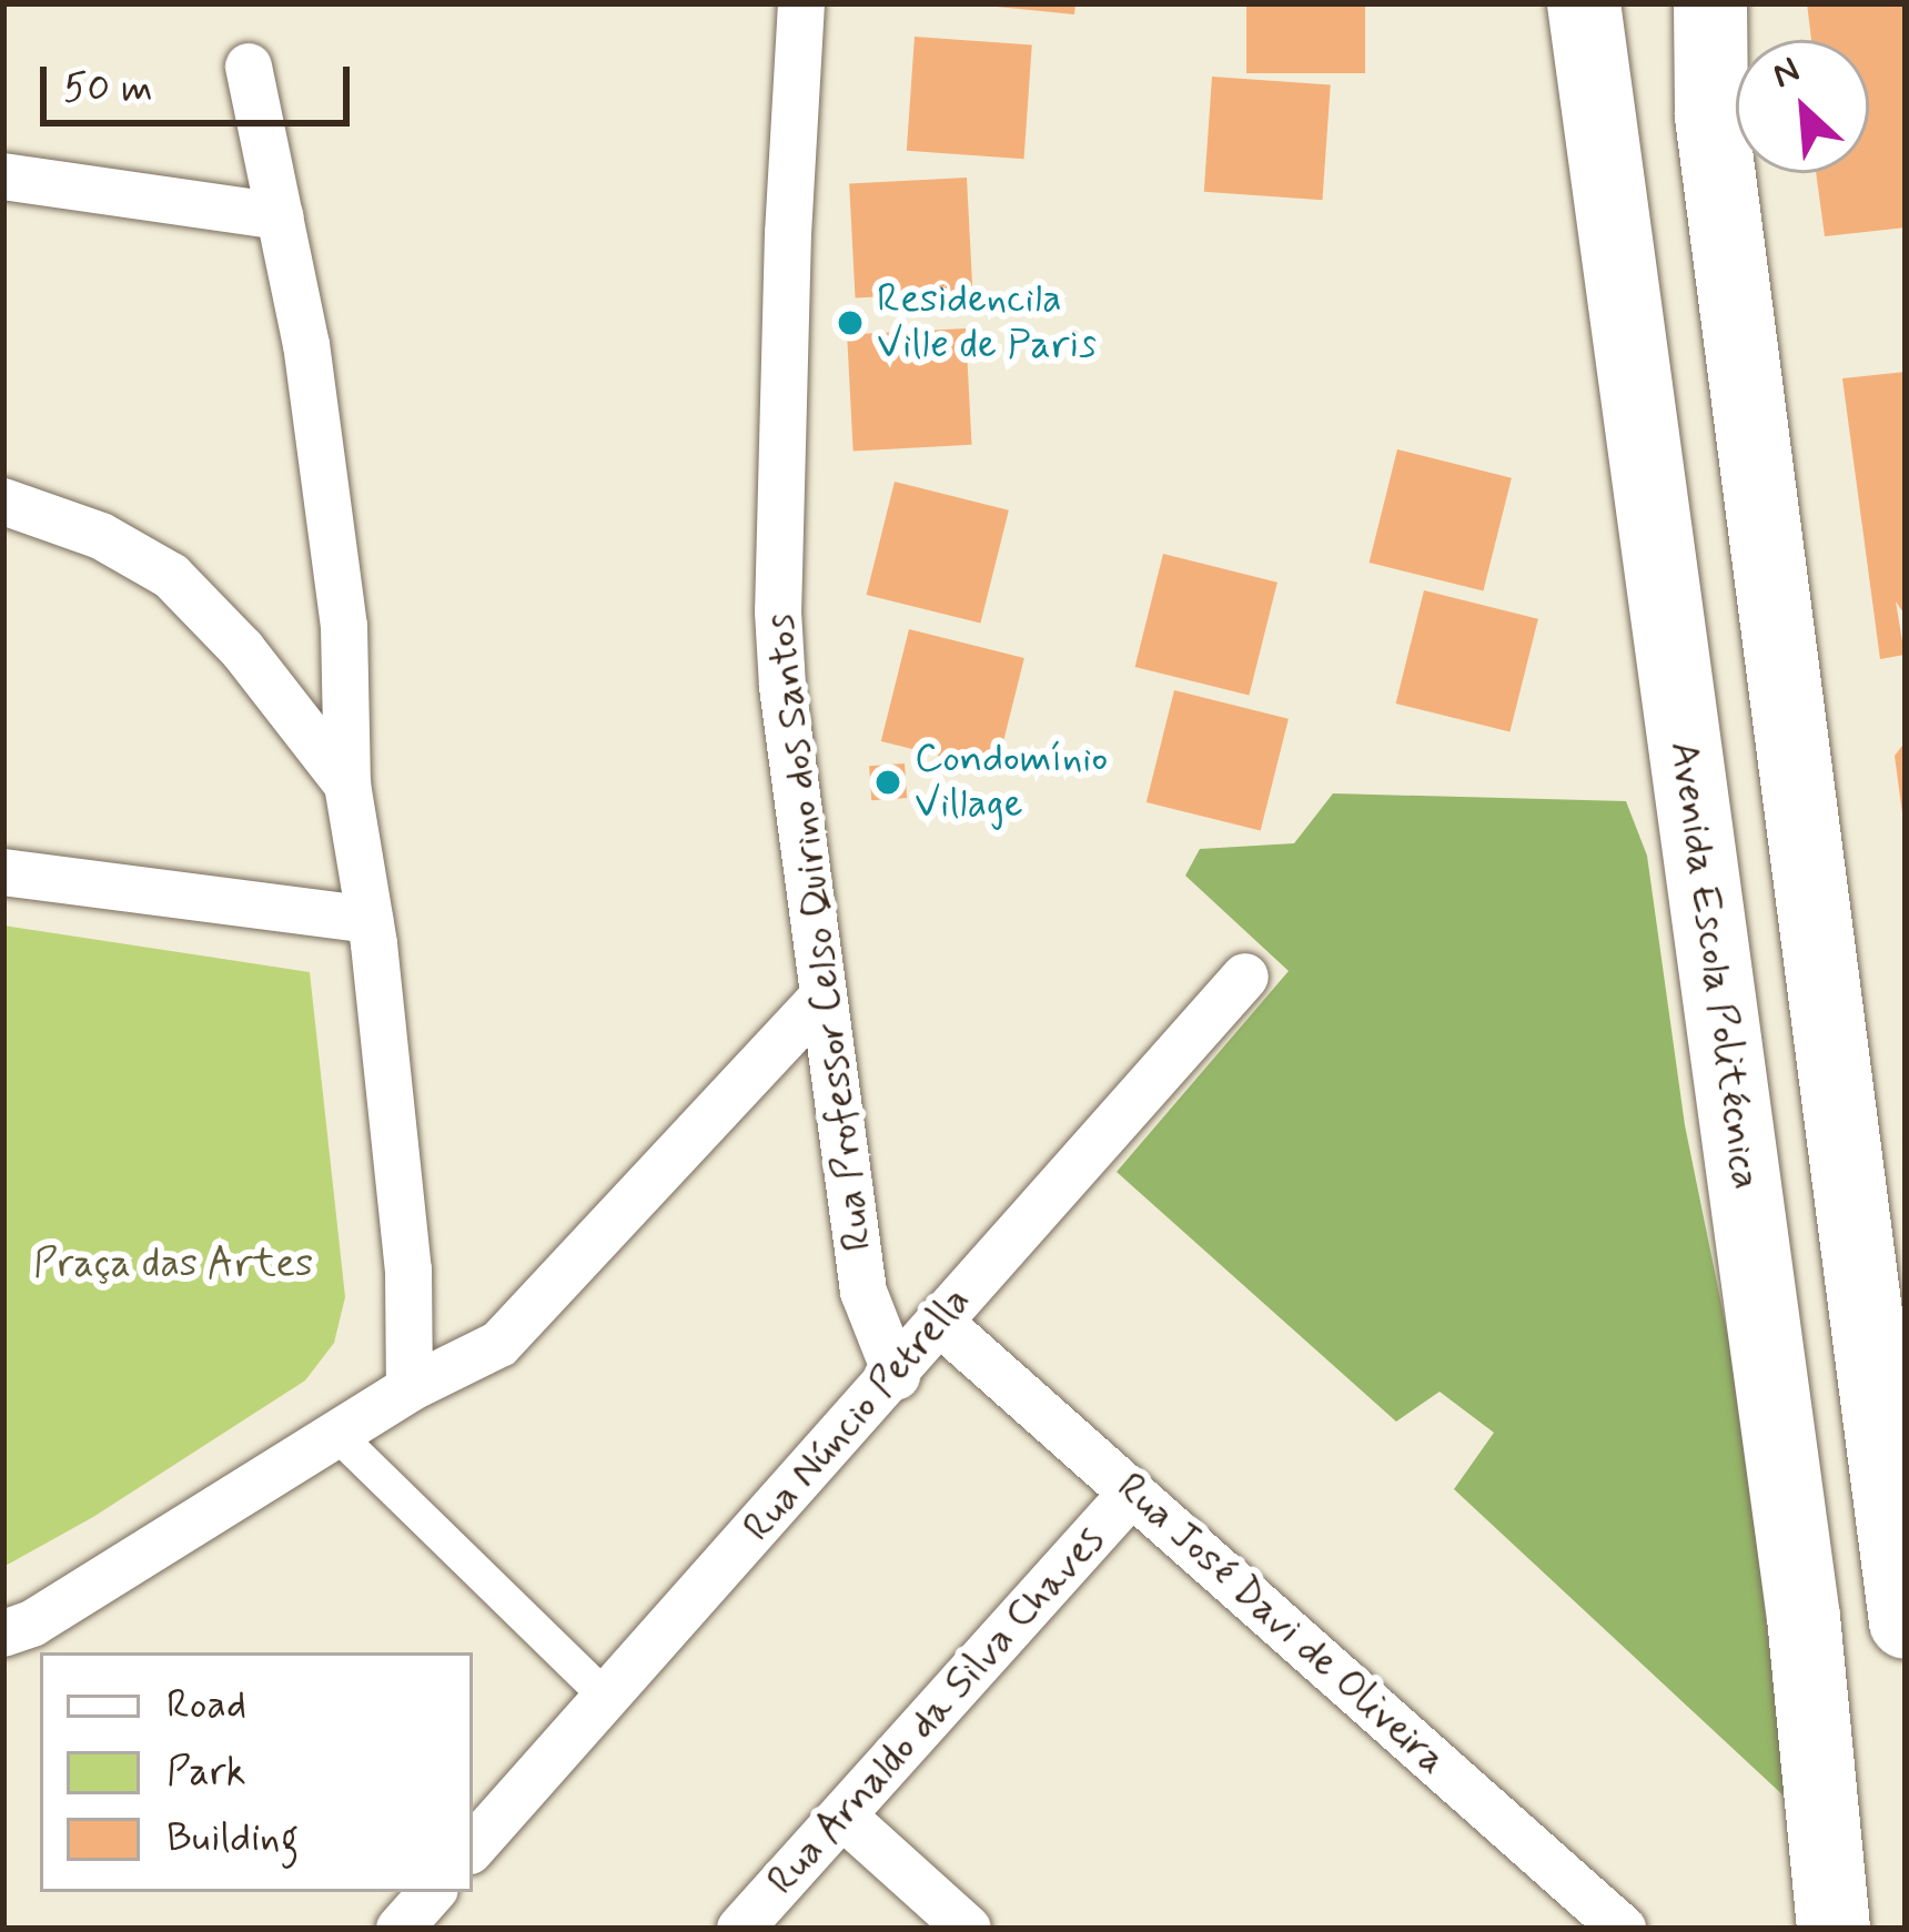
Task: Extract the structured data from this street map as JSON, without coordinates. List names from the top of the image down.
{
  "streets": {
    "highway": ["Avenida Escola Politécnica"],
    "street": [
      "Rua Professor Celso Quirino dos Santos",
      "Rua Núncio Petrella",
      "Rua José Davi de Oliveira",
      "Rua Arnaldo da Silva Chaves"
    ]
  },
  "crossings": [
    ["Rua Professor Celso Quirino dos Santos", "Rua Núncio Petrella"],
    ["Rua Núncio Petrella", "Rua José Davi de Oliveira"],
    ["Rua José Davi de Oliveira", "Rua Arnaldo da Silva Chaves"]
  ],
  "parks": ["Praça das Artes"],
  "places": ["Residencila Ville de Paris", "Condomínio Village"],
  "legend": ["Road", "Park", "Building"],
  "scale_bar": "50 m",
  "north": "top left"
}
